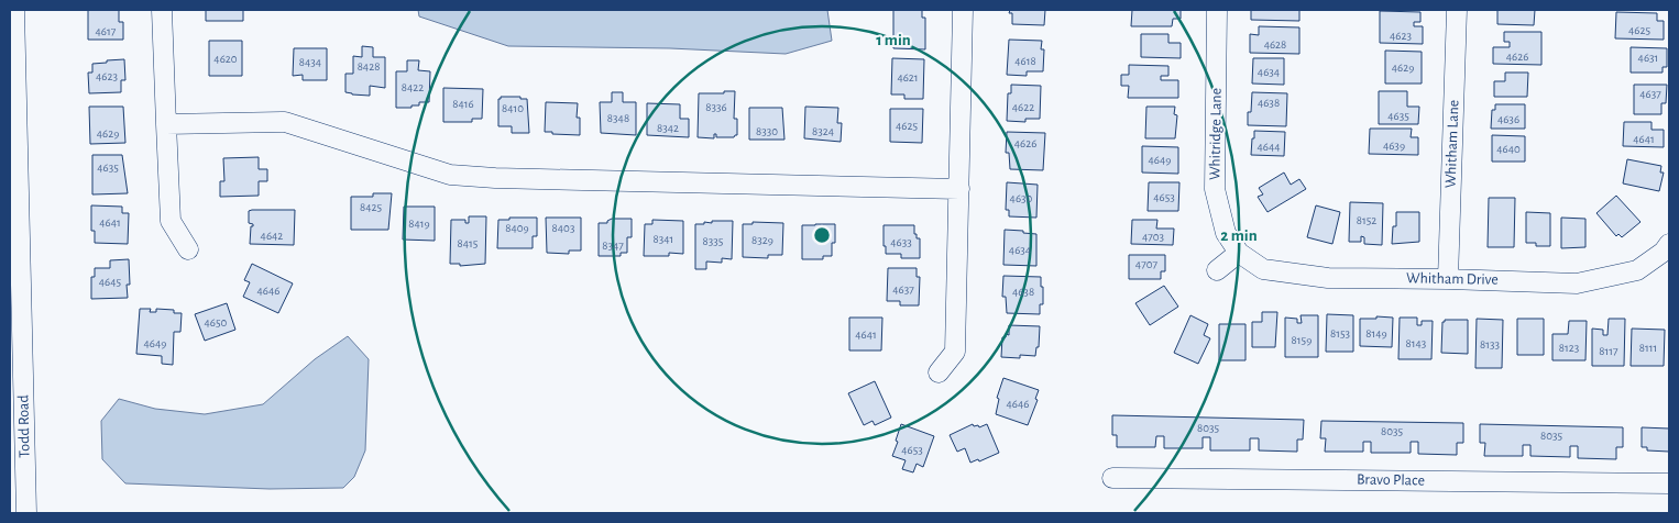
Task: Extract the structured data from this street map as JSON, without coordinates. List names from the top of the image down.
{
  "streets": {
    "street": [
      "Whitridge Lane",
      "Whitham Lane",
      "Whitham Drive",
      "Todd Road",
      "Bravo Place"
    ]
  },
  "crossings": [
    ["Whitridge Lane", "Whitham Drive"],
    ["Whitham Lane", "Whitham Drive"]
  ],
  "house_numbers": [
    "4625",
    "4617",
    "4623",
    "4628",
    "4626",
    "4631",
    "4620",
    "4618",
    "8434",
    "8428",
    "4629",
    "4634",
    "4623",
    "4621",
    "8422",
    "4637",
    "4638",
    "8416",
    "8336",
    "4622",
    "8410",
    "4635",
    "8348",
    "4636",
    "4625",
    "8342",
    "8330",
    "8324",
    "4629",
    "4641",
    "4626",
    "4639",
    "4644",
    "4640",
    "4649",
    "4635",
    "4653",
    "4630",
    "8425",
    "8152",
    "4641",
    "8419",
    "8409",
    "8403",
    "4642",
    "4703",
    "8341",
    "8329",
    "8335",
    "4633",
    "8415",
    "8347",
    "4634",
    "4707",
    "4645",
    "4637",
    "4646",
    "4638",
    "4650",
    "8153",
    "8149",
    "4641",
    "8159",
    "4649",
    "8143",
    "8133",
    "8123",
    "8111",
    "8117",
    "4646",
    "8035",
    "8035",
    "8035",
    "4653"
  ],
  "rings": ["1 min", "2 min"]
}
